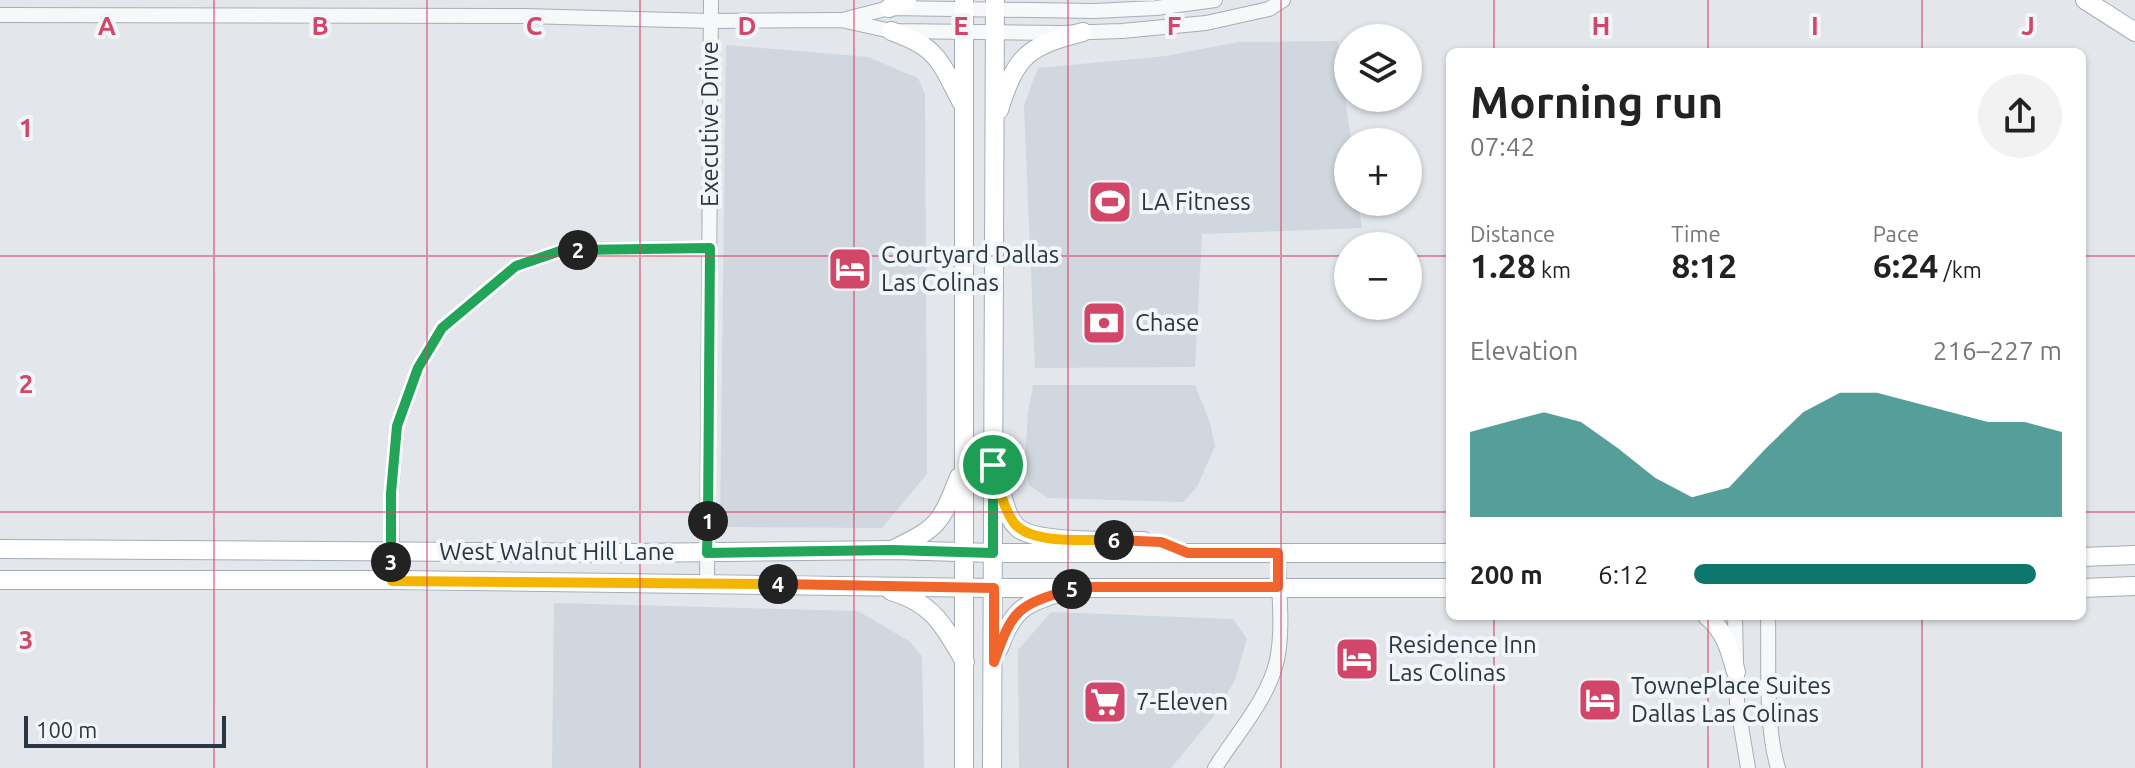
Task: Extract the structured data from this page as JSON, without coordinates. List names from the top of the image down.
{
  "streets": {
    "main road": ["West Walnut Hill Lane"],
    "street": ["Executive Drive"]
  },
  "crossings": [
    ["Executive Drive", "West Walnut Hill Lane"]
  ],
  "places": {
    "sports": ["LA Fitness"],
    "hotel": ["Courtyard Dallas Las Colinas", "Residence Inn Las Colinas", "TownePlace Suites Dallas Las Colinas"],
    "bank": ["Chase"],
    "supermarket": ["7-Eleven"]
  },
  "scale_bar": "100 m",
  "page": {
    "map_buttons": ["+", "−"],
    "heading": ["Morning run", "07:42"],
    "stats": [
      ["Distance", "1.28 km"],
      ["Time", "8:12"],
      ["Pace", "6:24 /km"]
    ],
    "pins": [
      "2",
      "1",
      "6",
      "3",
      "4",
      "5"
    ],
    "chart": ["Elevation", "216–227 m"],
    "list": [
      {
        "name": "200 m",
        "note": "6:12"
      }
    ],
    "scale": "100 m"
  },
  "grid": {
    "columns": [
      "A",
      "B",
      "C",
      "D",
      "E",
      "F",
      "H",
      "I",
      "J"
    ],
    "rows": ["1", "2", "3"]
  }
}
